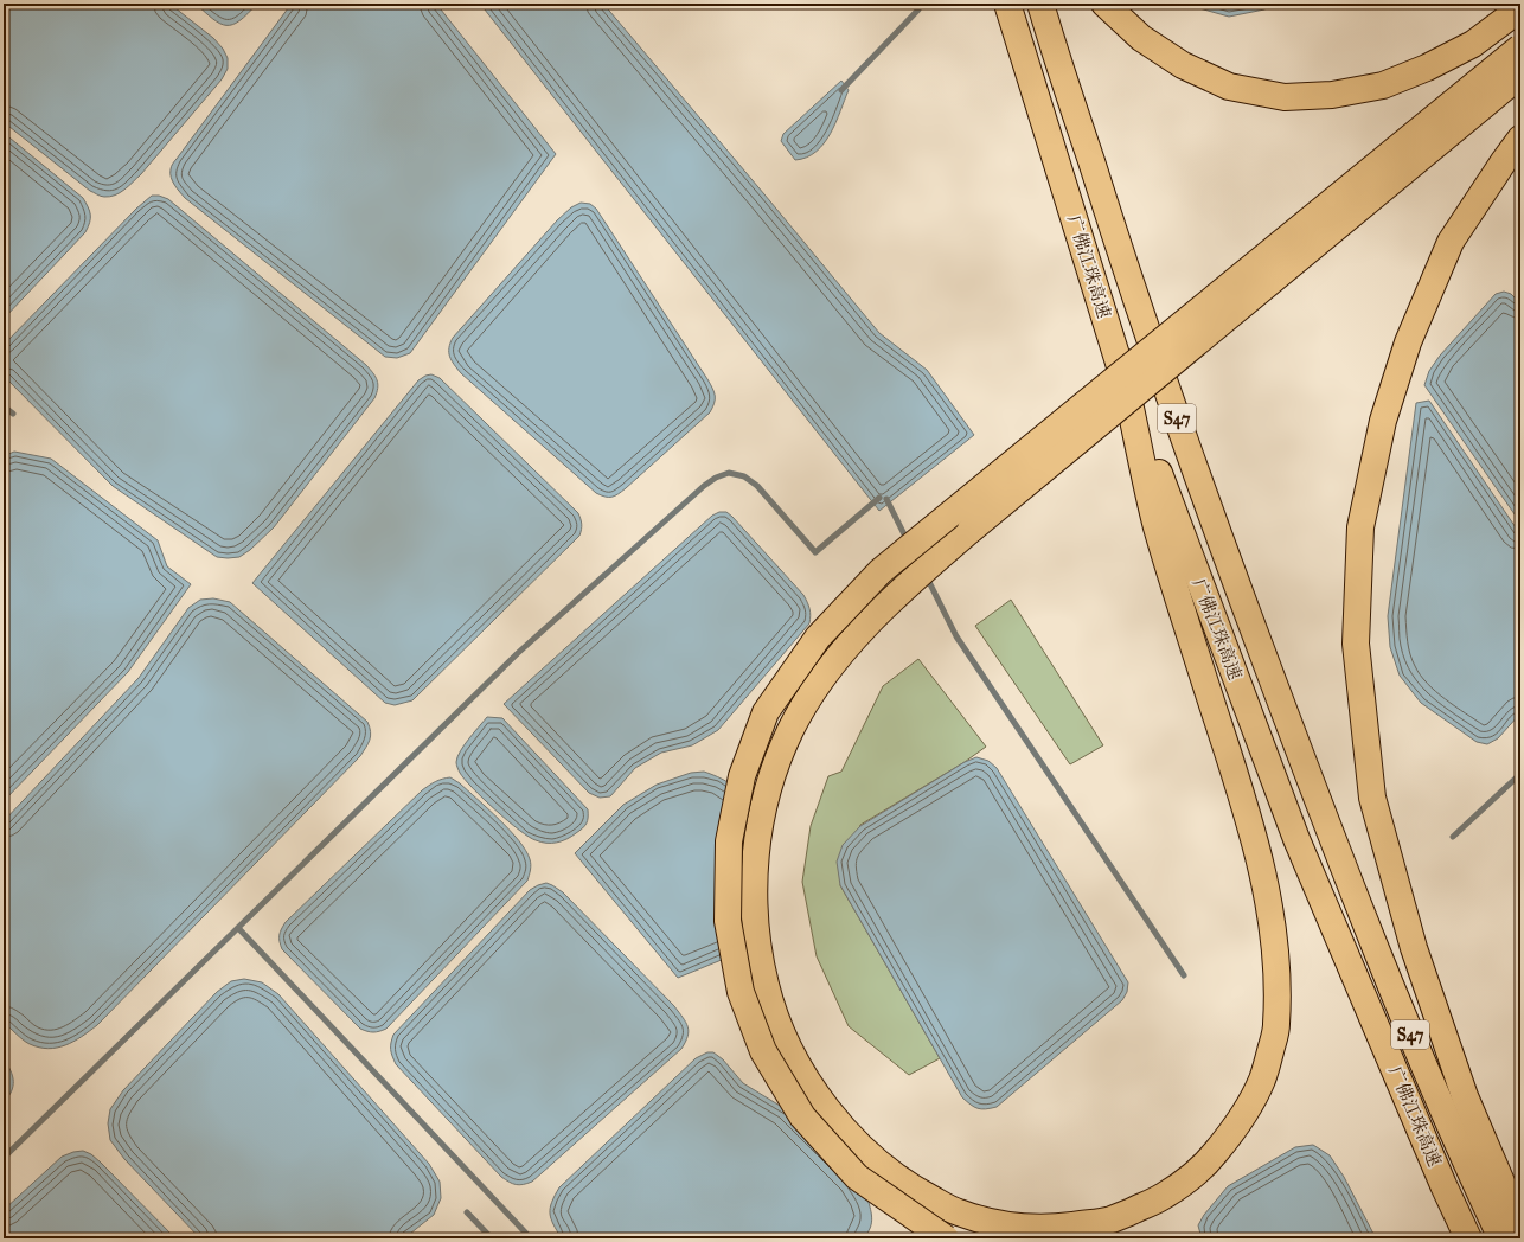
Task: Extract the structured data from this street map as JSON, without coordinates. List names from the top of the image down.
{
  "streets": {
    "highway": ["广佛江珠高速", "S47"]
  }
}
